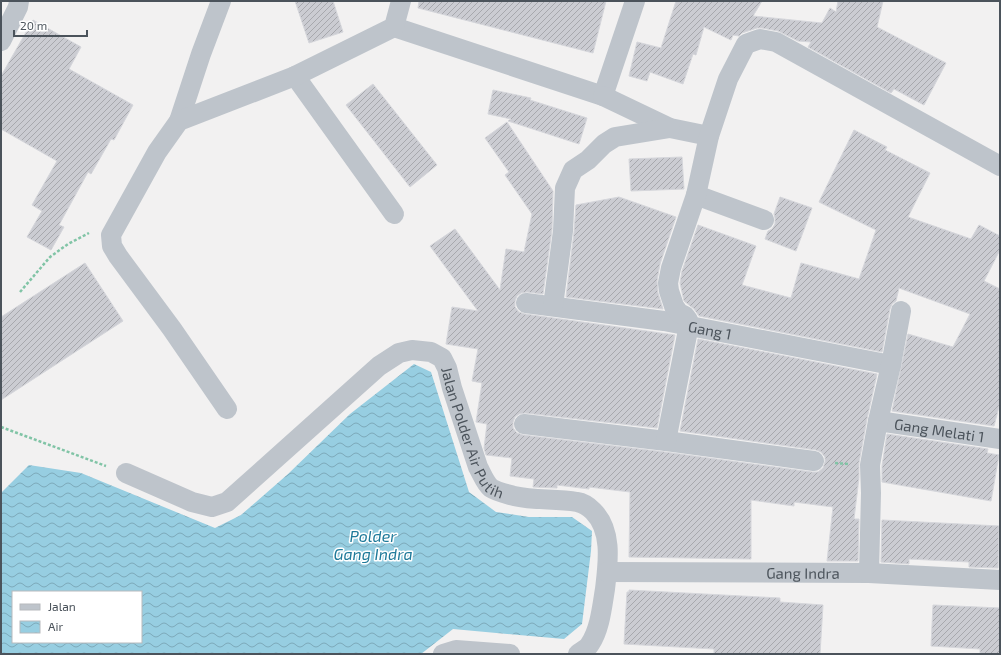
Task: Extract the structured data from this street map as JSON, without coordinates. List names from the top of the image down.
{
  "streets": {
    "street": [
      "Gang 1",
      "Jalan Polder Air Putih",
      "Gang Melati 1",
      "Gang Indra"
    ]
  },
  "crossings": [
    ["Jalan Polder Air Putih", "Gang Indra"]
  ],
  "water": ["Polder Gang Indra"],
  "legend": ["Jalan", "Air"],
  "scale_bar": "20 m"
}
